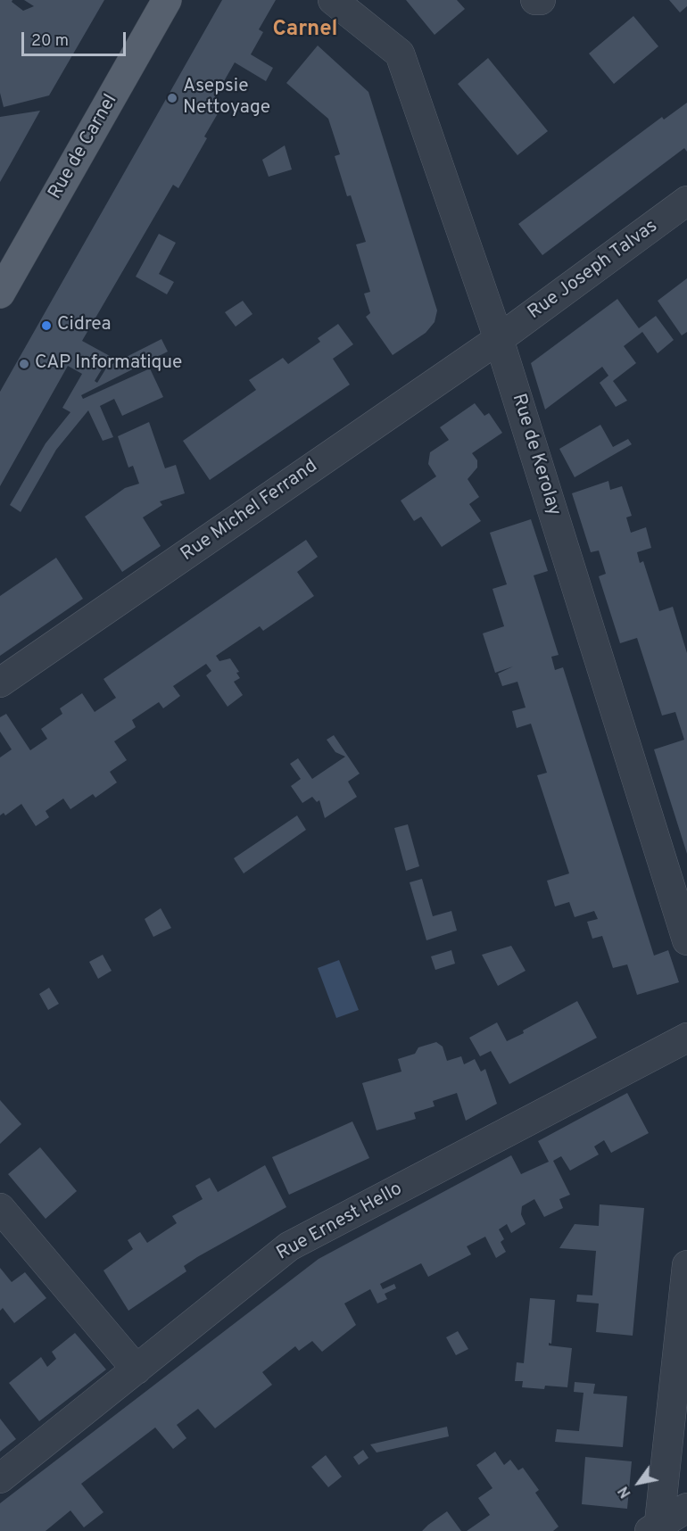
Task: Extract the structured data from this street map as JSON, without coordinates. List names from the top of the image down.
{
  "streets": {
    "main road": ["Rue de Carnel"],
    "street": [
      "Rue Joseph Talvas",
      "Rue de Kerolay",
      "Rue Michel Ferrand",
      "Rue Ernest Hello"
    ]
  },
  "crossings": [
    ["Rue Joseph Talvas", "Rue de Kerolay"],
    ["Rue Joseph Talvas", "Rue Michel Ferrand"],
    ["Rue de Kerolay", "Rue Michel Ferrand"]
  ],
  "districts": ["Carnel"],
  "places": ["Asepsie Nettoyage", "Cidrea", "CAP Informatique"],
  "scale_bar": "20 m",
  "north": "bottom left"
}
